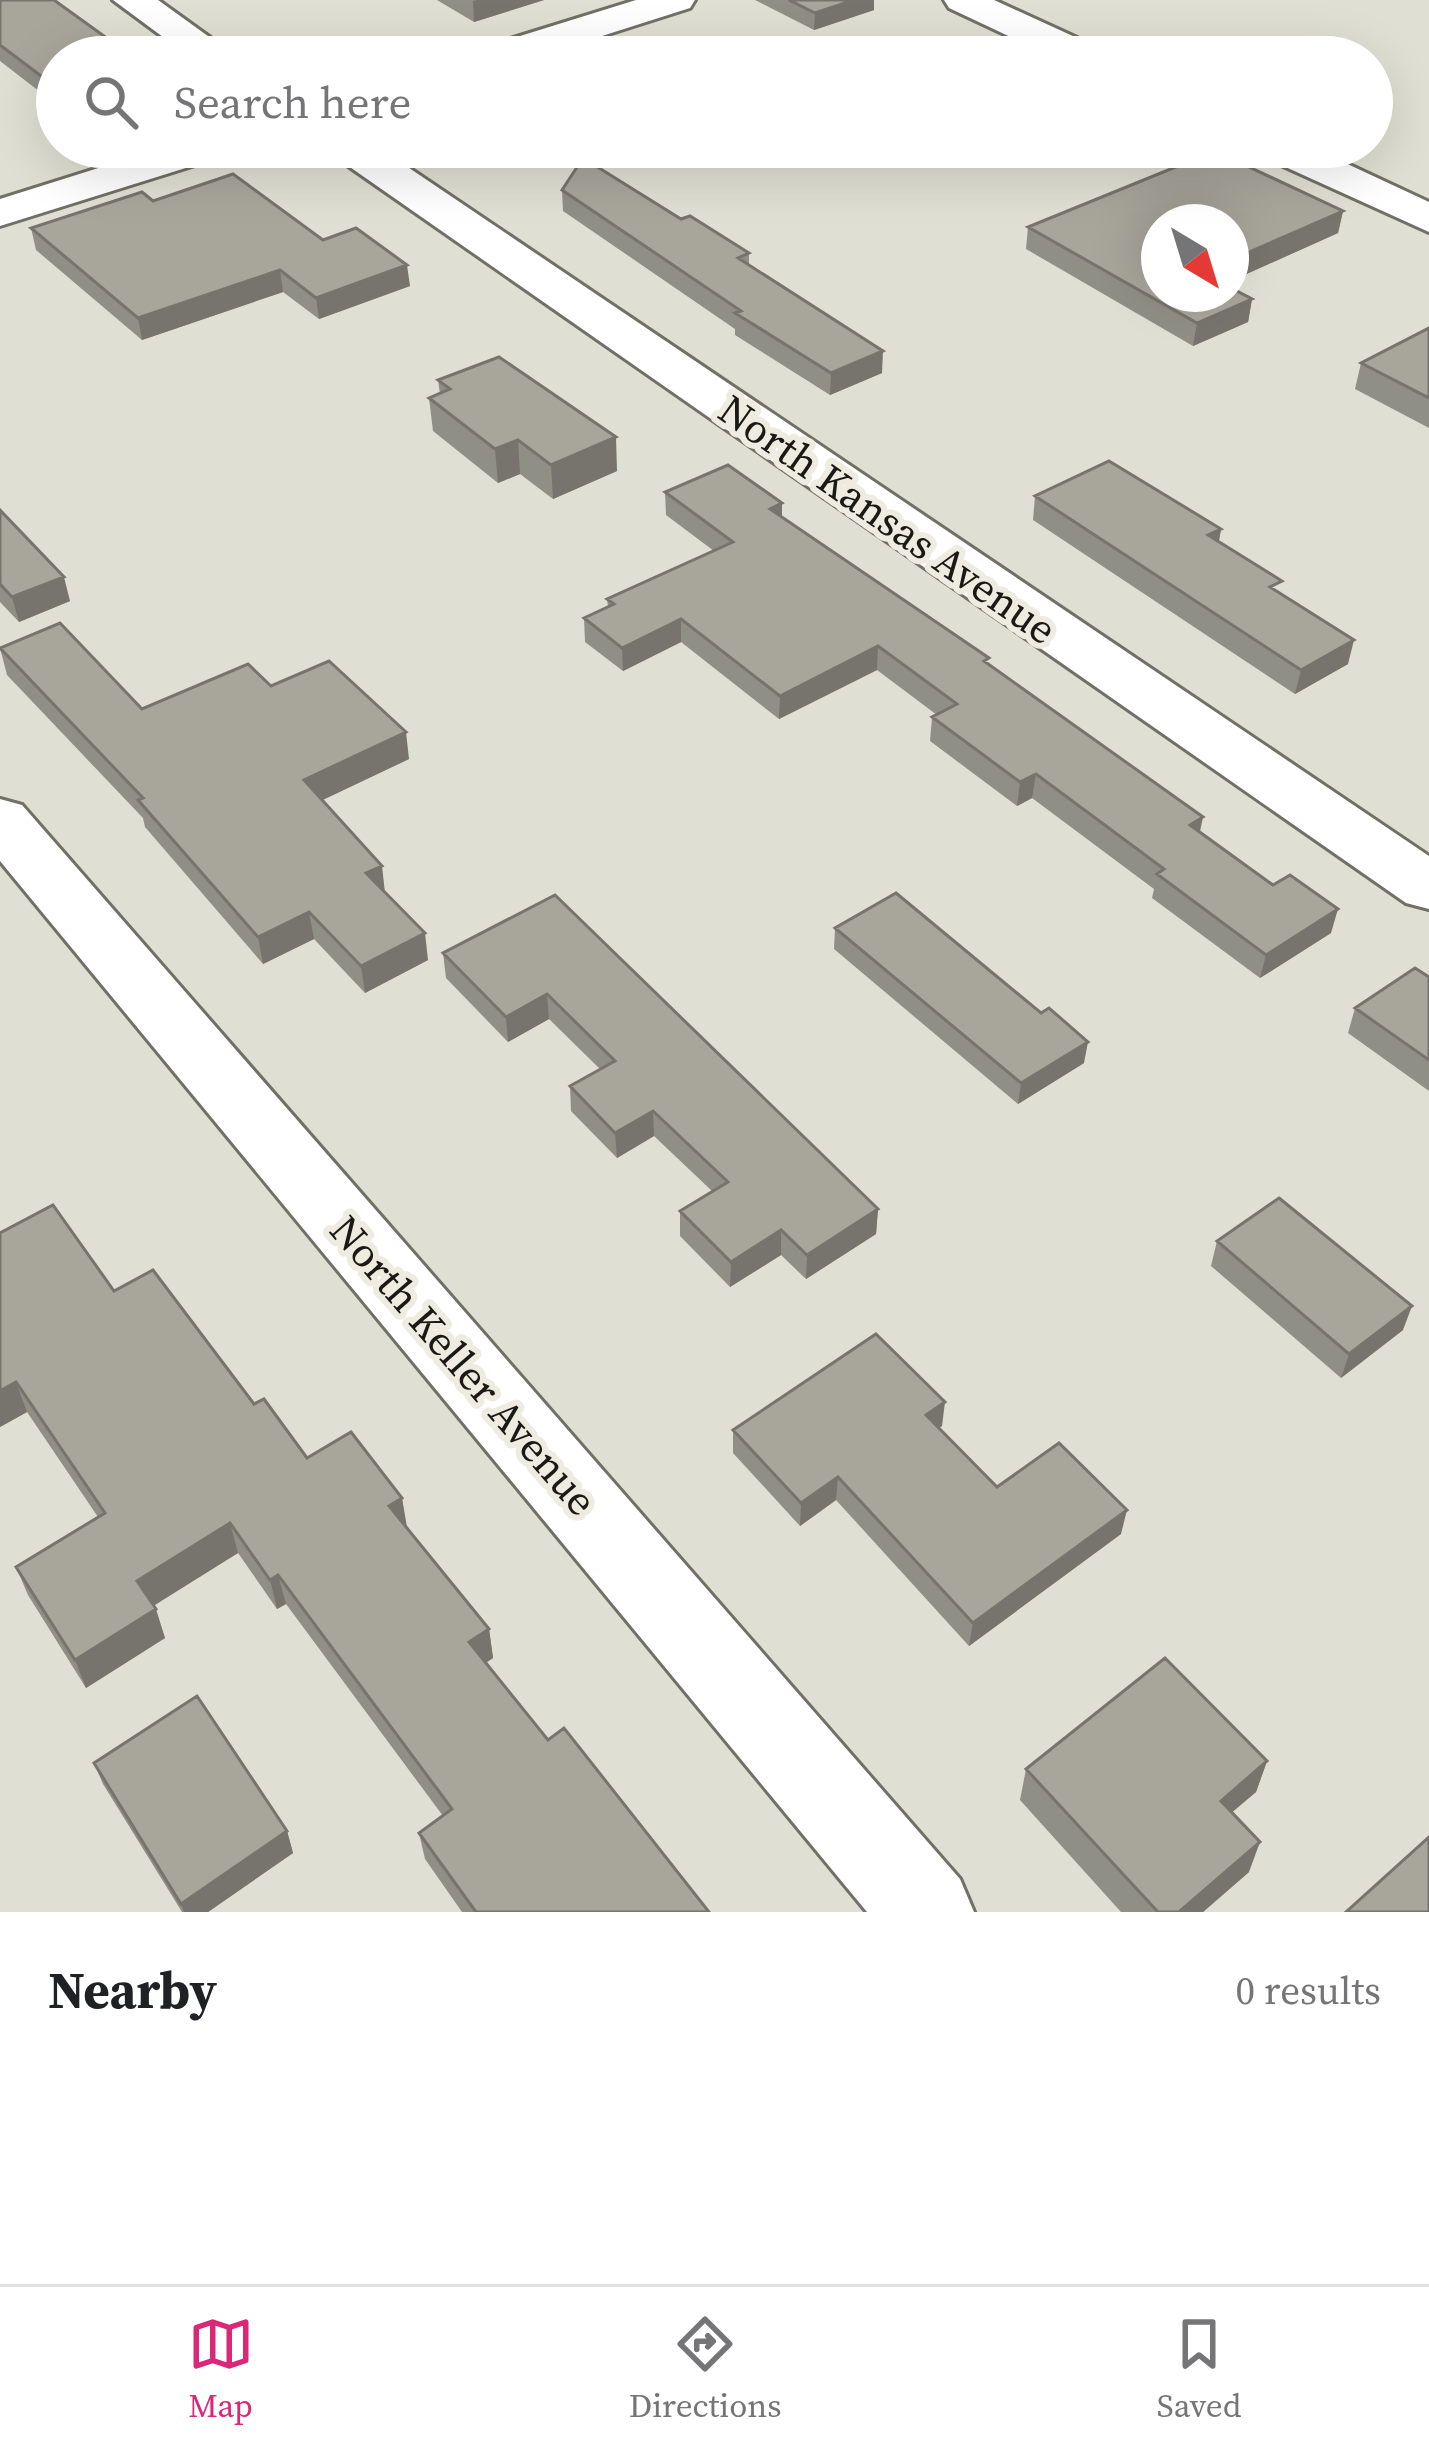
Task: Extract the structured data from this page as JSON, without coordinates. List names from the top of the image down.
{
  "streets": {
    "street": ["North Kansas Avenue", "North Keller Avenue"]
  },
  "north": "bottom right",
  "page": {
    "search": "Search here",
    "heading": ["Nearby", "0 results"],
    "nav": ["Map", "Directions", "Saved"]
  }
}
